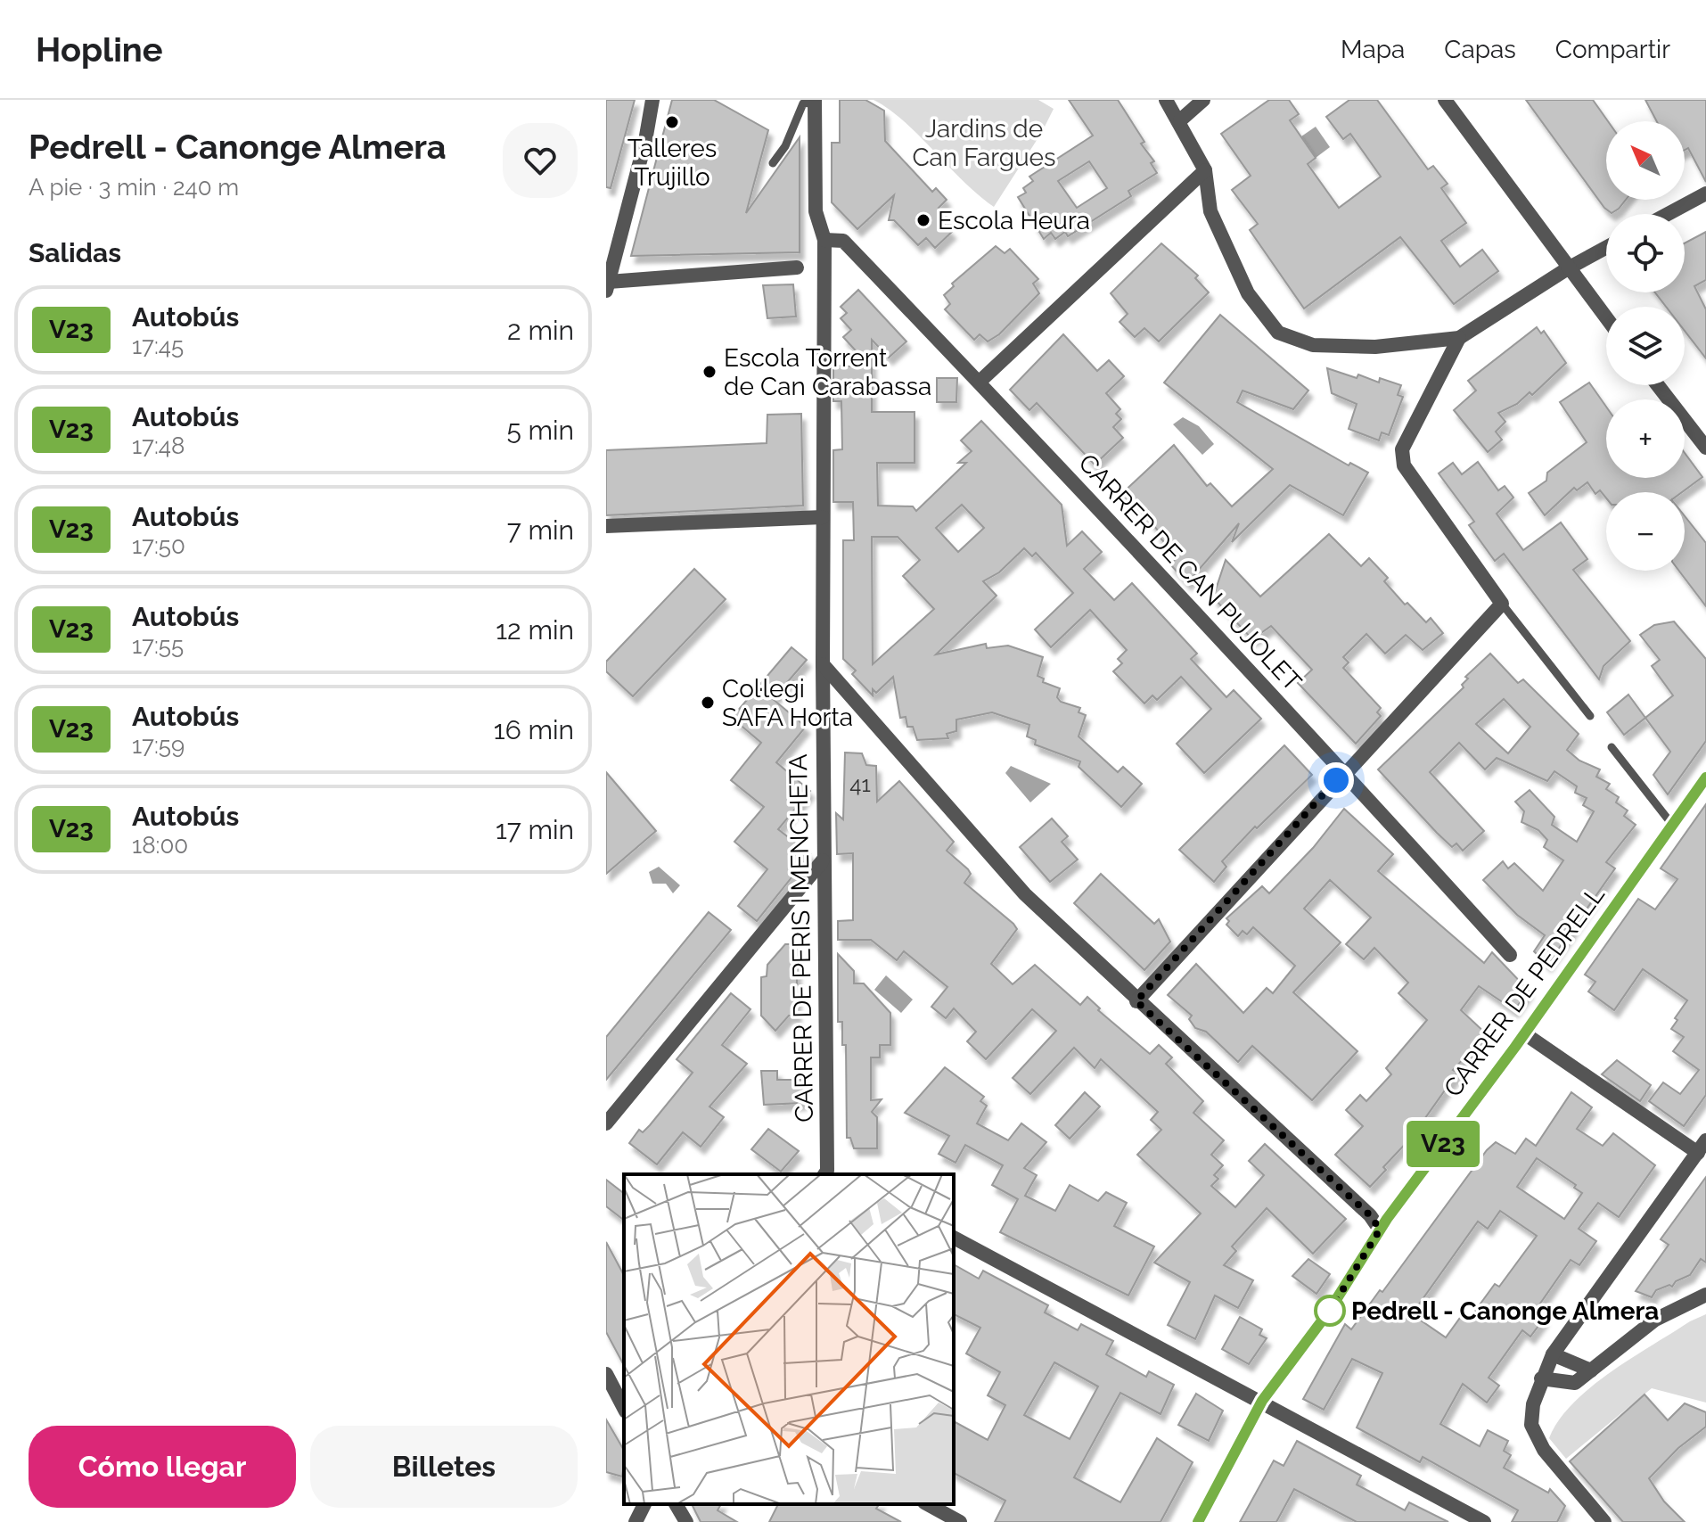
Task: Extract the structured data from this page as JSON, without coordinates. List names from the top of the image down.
{
  "streets": {
    "street": ["CARRER DE CAN PUJOLET", "CARRER DE PERIS I MENCHETA", "CARRER DE PEDRELL"]
  },
  "crossings": [
    ["CARRER DE CAN PUJOLET", "CARRER DE PERIS I MENCHETA"]
  ],
  "parks": ["Jardins de Can Fargues"],
  "places": [
    "Talleres Trujillo",
    "Escola Heura",
    "Escola Torrent de Can Carabassa",
    "Col·legi SAFA Horta",
    "Pedrell - Canonge Almera"
  ],
  "lines": ["bus line V23"],
  "house_numbers": ["41"],
  "north": "top left",
  "page": {
    "header": "Hopline",
    "nav": ["Mapa", "Capas", "Compartir"],
    "heading": [
      ["Pedrell - Canonge Almera", "A pie · 3 min · 240 m"],
      "Salidas"
    ],
    "on_map": "V23",
    "map_buttons": ["+", "−"],
    "list": [
      {
        "mark": "V23",
        "name": "Autobús",
        "note": "17:45",
        "value": "2 min"
      },
      {
        "mark": "V23",
        "name": "Autobús",
        "note": "17:48",
        "value": "5 min"
      },
      {
        "mark": "V23",
        "name": "Autobús",
        "note": "17:50",
        "value": "7 min"
      },
      {
        "mark": "V23",
        "name": "Autobús",
        "note": "17:55",
        "value": "12 min"
      },
      {
        "mark": "V23",
        "name": "Autobús",
        "note": "17:59",
        "value": "16 min"
      },
      {
        "mark": "V23",
        "name": "Autobús",
        "note": "18:00",
        "value": "17 min"
      }
    ],
    "buttons": ["Cómo llegar", "Billetes"]
  }
}
